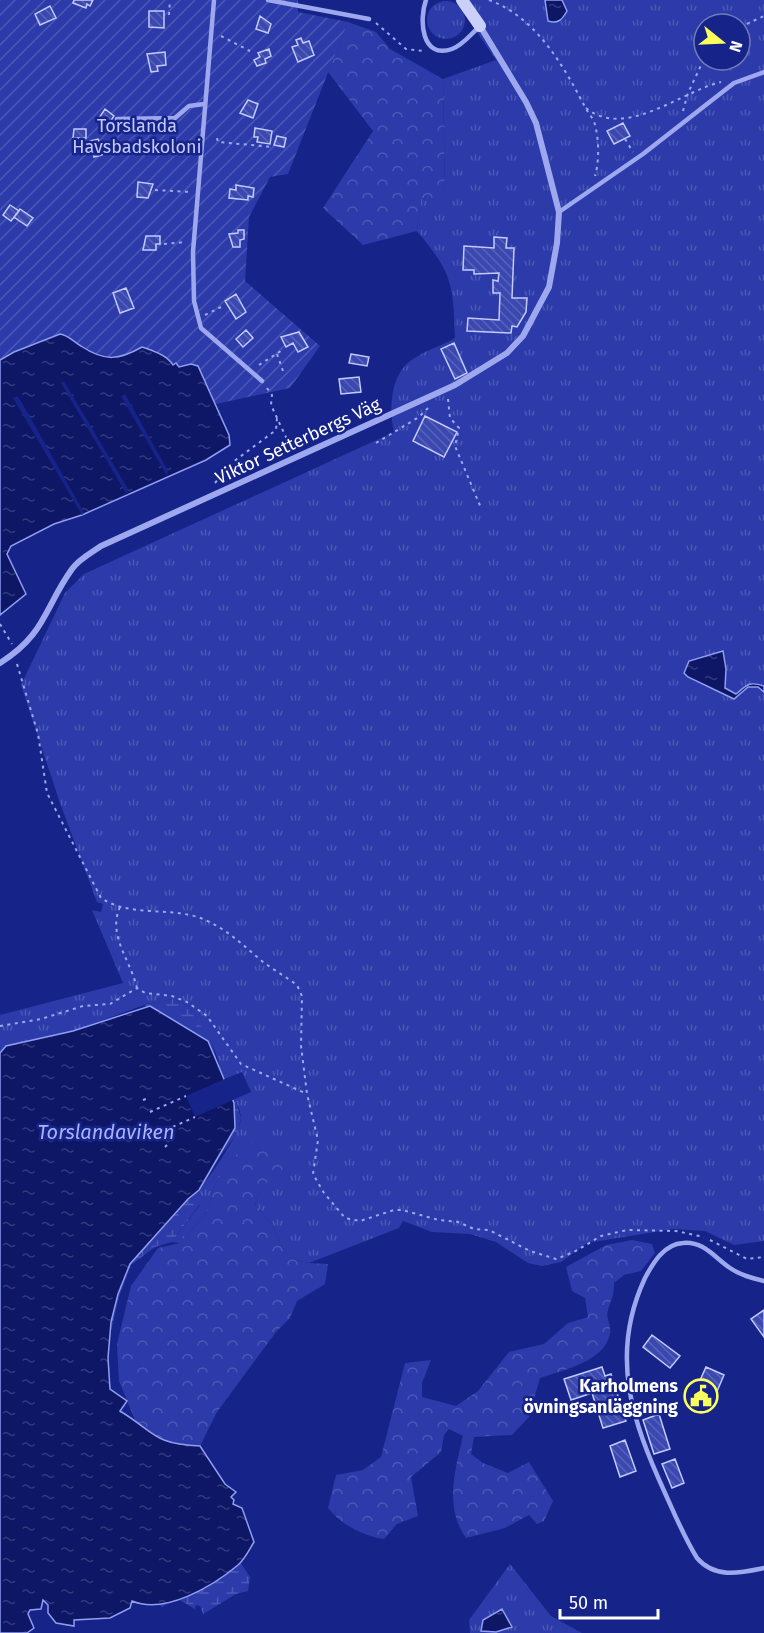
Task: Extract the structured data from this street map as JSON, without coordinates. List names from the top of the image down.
{
  "streets": {
    "street": ["Viktor Setterbergs Väg"]
  },
  "water": ["Torslandaviken"],
  "parks": ["Torslanda Havsbadskoloni"],
  "places": {
    "public building": ["Karholmens övningsanläggning"]
  },
  "scale_bar": "50 m",
  "north": "right"
}
